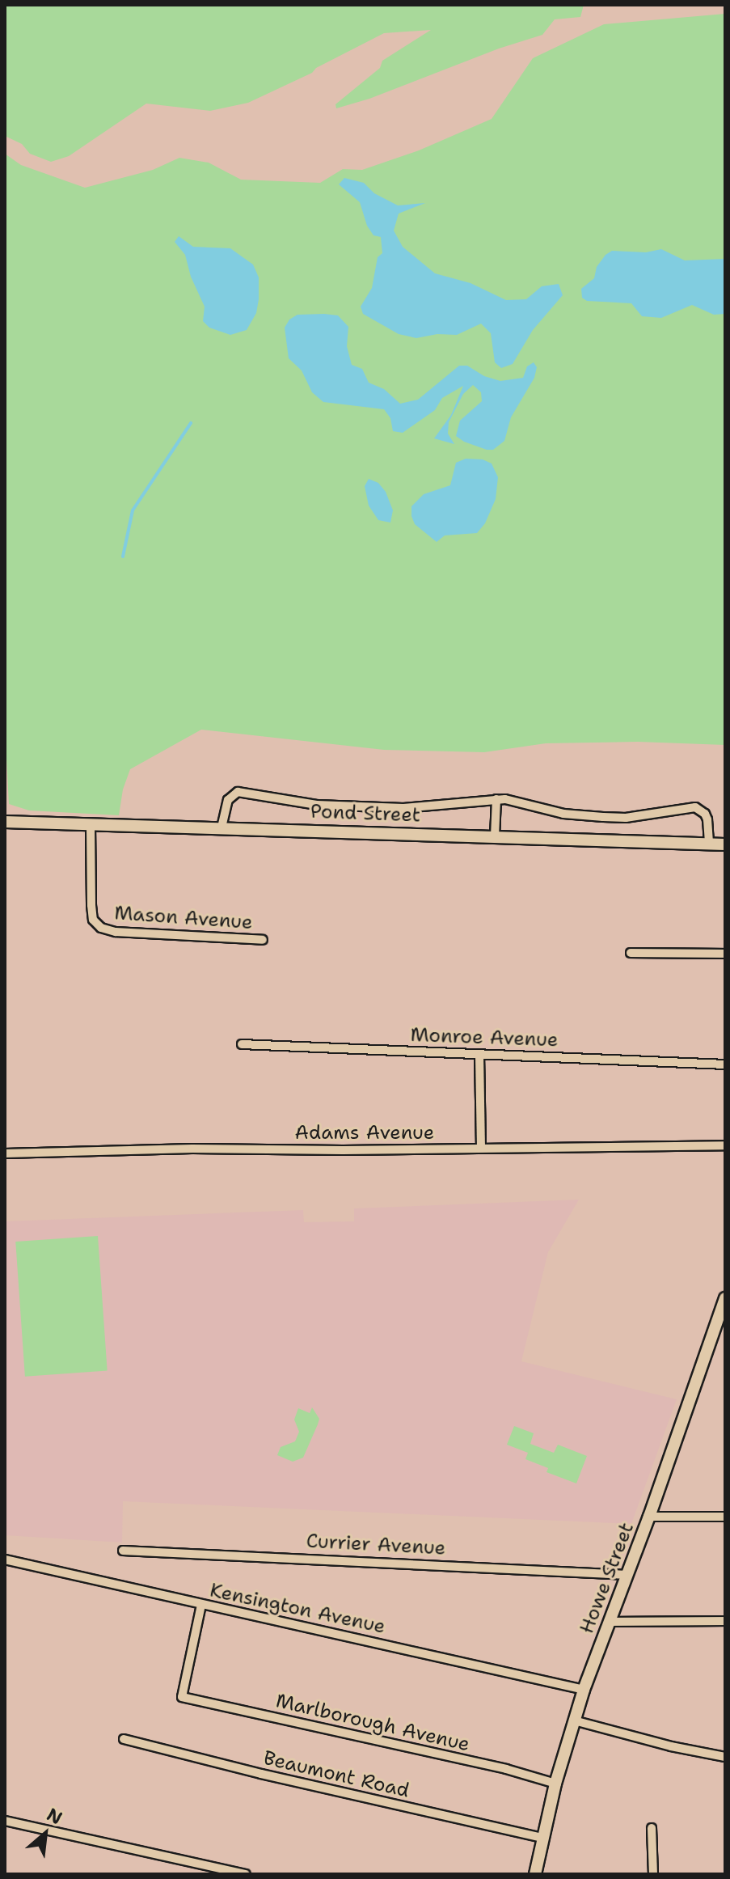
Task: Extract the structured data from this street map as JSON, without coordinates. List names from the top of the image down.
{
  "streets": {
    "street": [
      "Pond Street",
      "Mason Avenue",
      "Monroe Avenue",
      "Adams Avenue",
      "Currier Avenue",
      "Howe Street",
      "Kensington Avenue",
      "Marlborough Avenue",
      "Beaumont Road"
    ]
  },
  "crossings": [
    ["Pond Street", "Mason Avenue"],
    ["Currier Avenue", "Howe Street"],
    ["Howe Street", "Kensington Avenue"],
    ["Howe Street", "Marlborough Avenue"],
    ["Howe Street", "Beaumont Road"],
    ["Kensington Avenue", "Marlborough Avenue"]
  ],
  "north": "top right"
}
